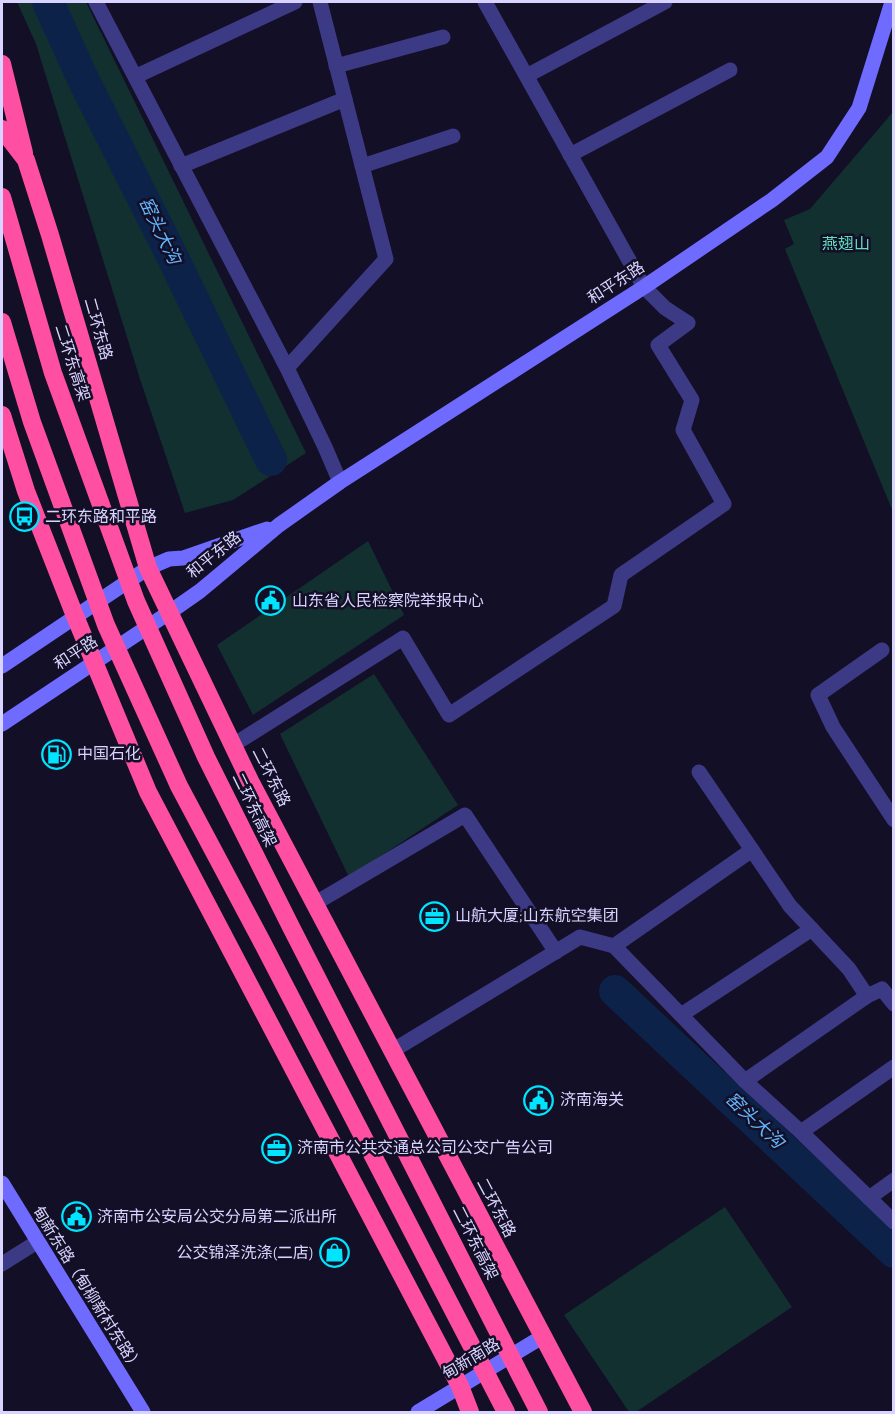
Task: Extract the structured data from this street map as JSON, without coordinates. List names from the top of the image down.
{
  "streets": {
    "highway": ["二环东路", "二环东高架"],
    "main road": [
      "和平东路",
      "和平路",
      "甸新东路（甸柳新村东路）",
      "甸新南路"
    ]
  },
  "crossings": [
    ["和平东路", "二环东路"],
    ["和平东路", "和平路"],
    ["二环东路", "和平路"],
    ["二环东路", "甸新南路"]
  ],
  "water": ["窑头大沟"],
  "parks": ["燕翅山"],
  "places": {
    "bus stop": ["二环东路和平路"],
    "public building": ["山东省人民检察院举报中心", "济南海关", "济南市公安局公交分局第二派出所"],
    "fuel station": ["中国石化"],
    "office": ["山航大厦;山东航空集团", "济南市公共交通总公司公交广告公司"],
    "shop": ["公交锦泽洗涤(二店)"]
  }
}
